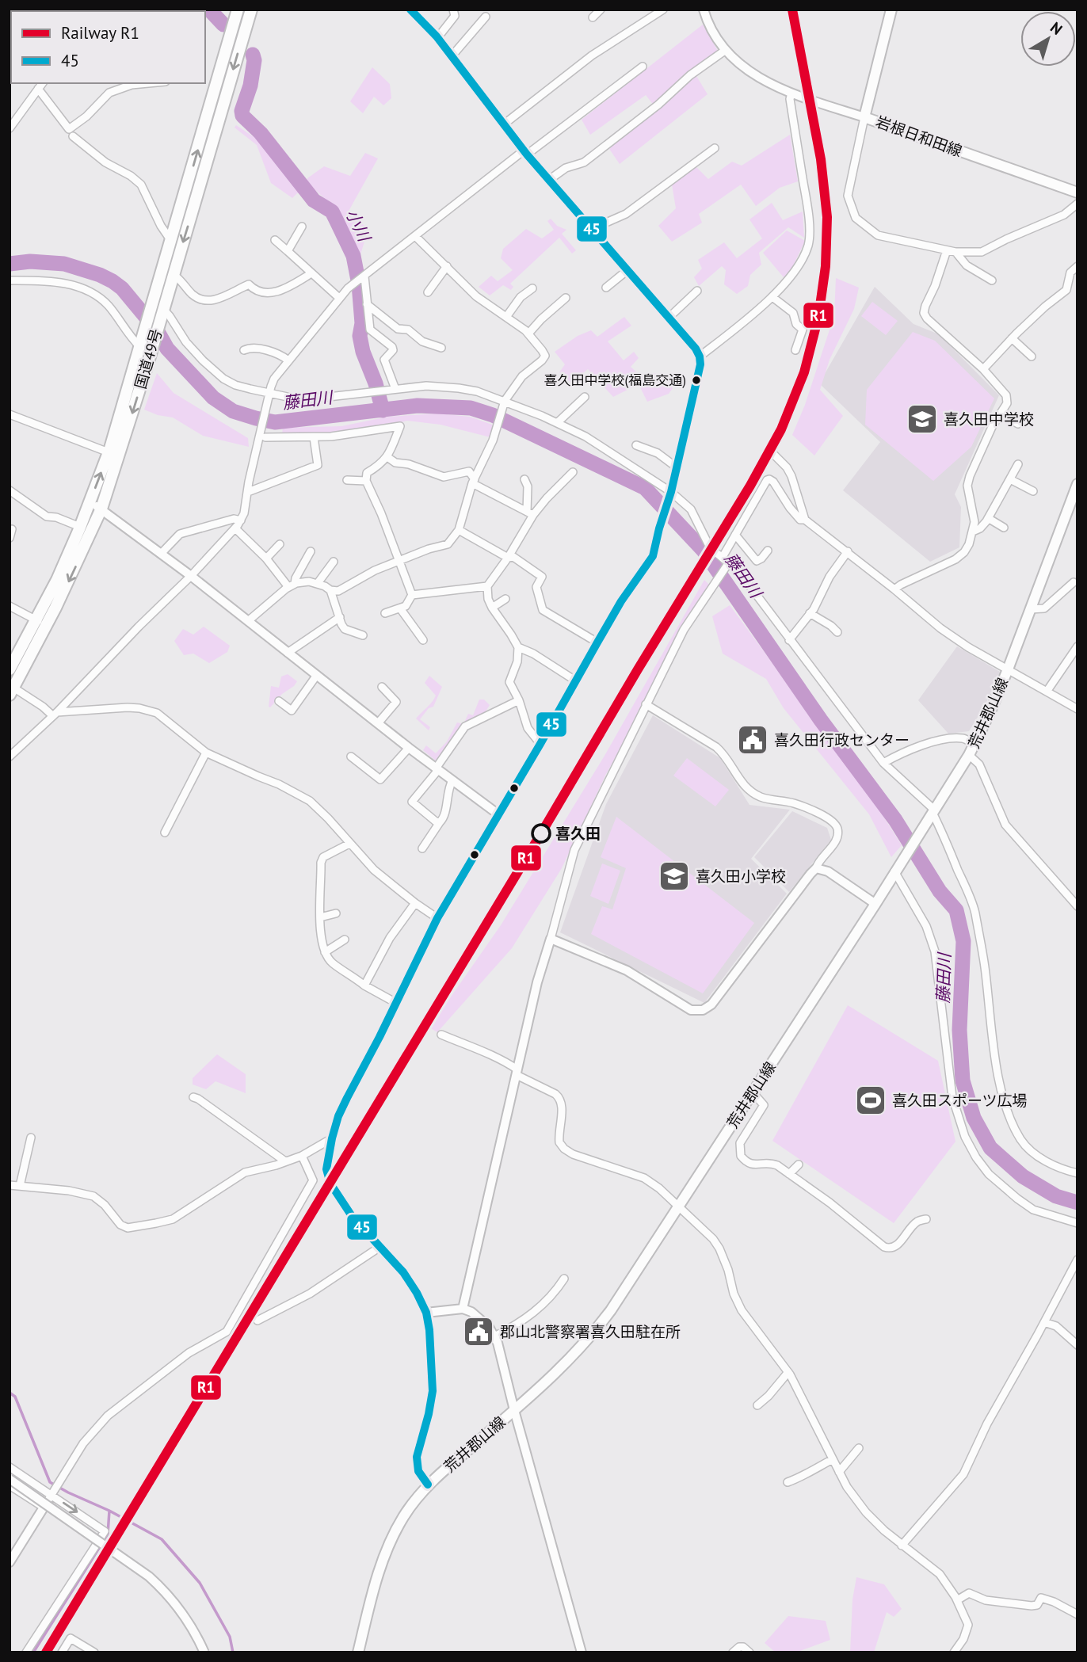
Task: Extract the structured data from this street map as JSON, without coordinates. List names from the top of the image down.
{
  "streets": {
    "highway": ["国道49号"],
    "main road": ["岩根日和田線", "荒井郡山線"]
  },
  "water": ["小川", "藤田川"],
  "places": {
    "other": ["喜久田中学校(福島交通)", "喜久田"],
    "school or university": ["喜久田中学校", "喜久田小学校"],
    "public building": ["喜久田行政センター", "郡山北警察署喜久田駐在所"],
    "sports": ["喜久田スポーツ広場"]
  },
  "lines": ["rail line R1", "transit line 45"],
  "legend": ["Railway R1", "45"],
  "north": "top right"
}
